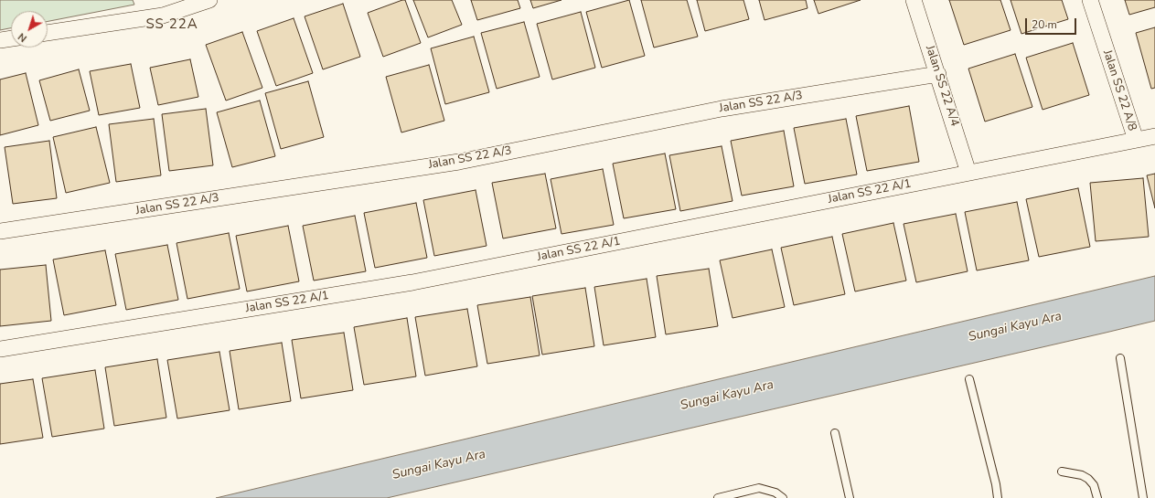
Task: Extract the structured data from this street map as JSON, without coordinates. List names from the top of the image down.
{
  "streets": {
    "street": [
      "Jalan SS 22 A/4",
      "Jalan SS 22 A/8",
      "Jalan SS 22 A/3",
      "Jalan SS 22 A/1"
    ]
  },
  "crossings": [
    ["Jalan SS 22 A/4", "Jalan SS 22 A/3"],
    ["Jalan SS 22 A/4", "Jalan SS 22 A/1"],
    ["Jalan SS 22 A/8", "Jalan SS 22 A/1"]
  ],
  "districts": ["SS 22A"],
  "water": ["Sungai Kayu Ara"],
  "scale_bar": "20 m",
  "north": "bottom left"
}
